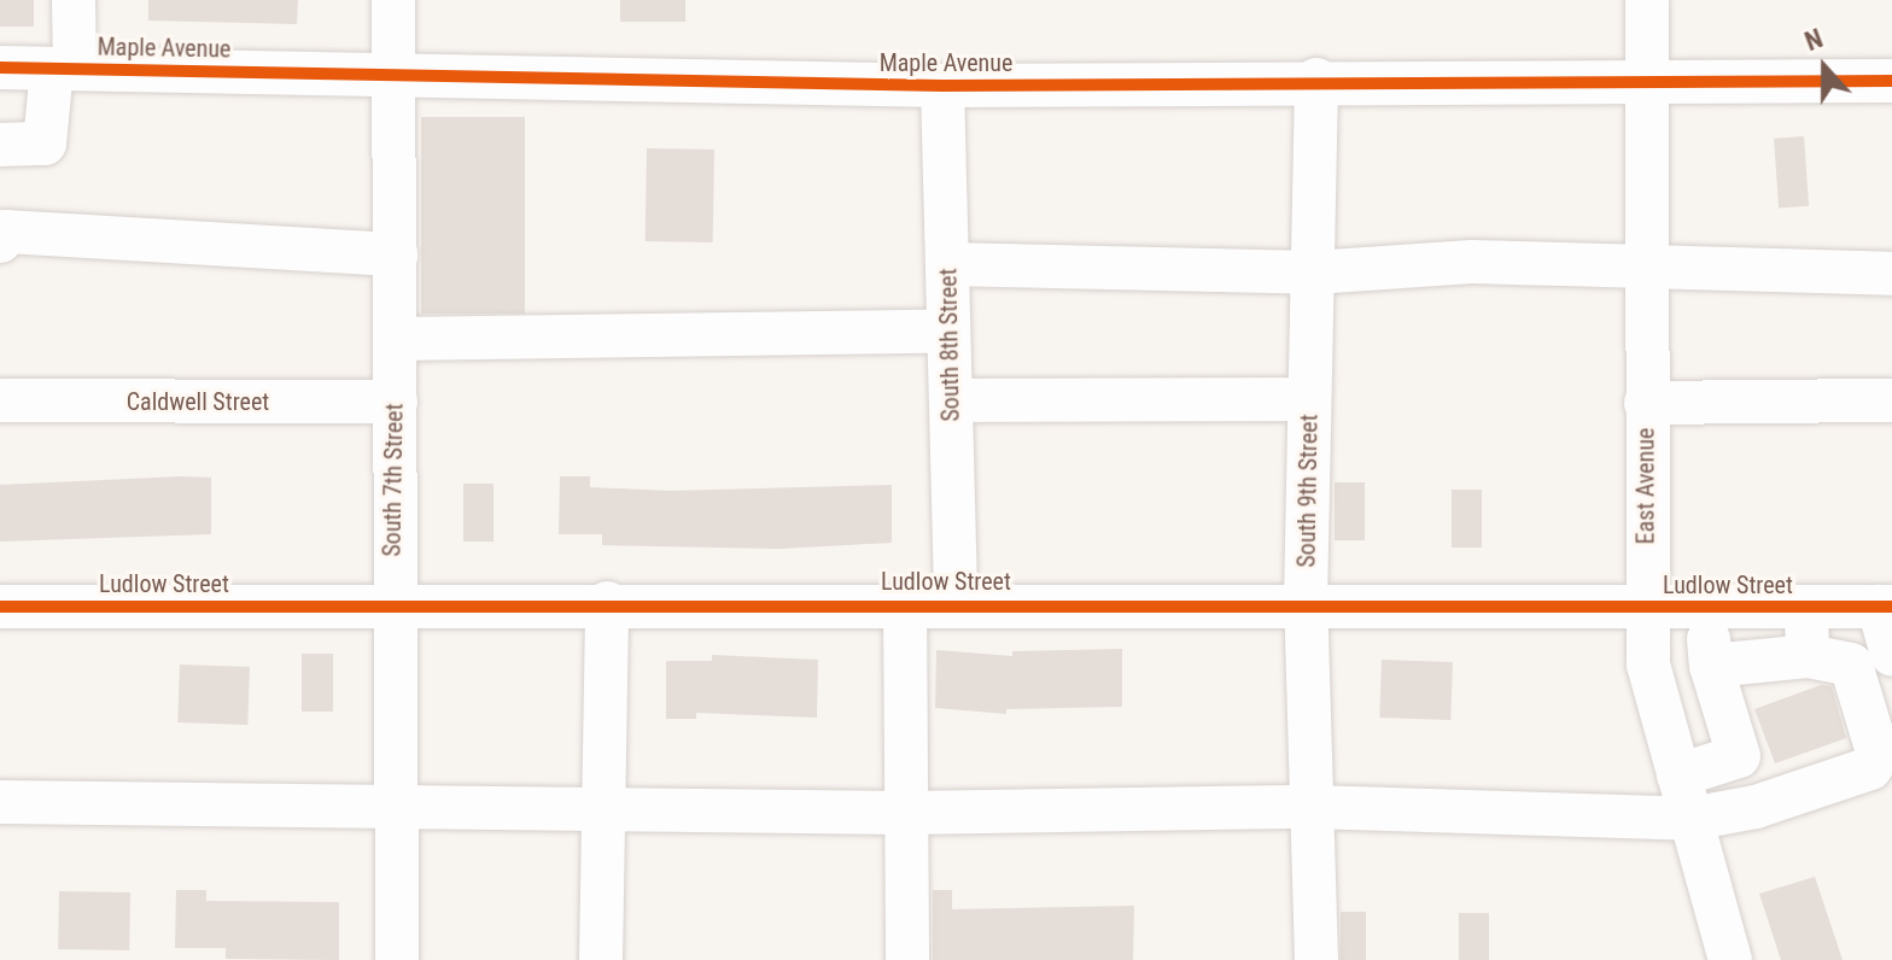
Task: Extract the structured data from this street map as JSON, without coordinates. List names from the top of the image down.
{
  "streets": {
    "street": [
      "Maple Avenue",
      "South 8th Street",
      "Caldwell Street",
      "South 7th Street",
      "East Avenue",
      "South 9th Street",
      "Ludlow Street"
    ]
  },
  "crossings": [
    ["Maple Avenue", "South 8th Street"],
    ["Maple Avenue", "South 7th Street"],
    ["Maple Avenue", "East Avenue"],
    ["Maple Avenue", "South 9th Street"],
    ["South 8th Street", "Ludlow Street"],
    ["Caldwell Street", "South 7th Street"],
    ["South 7th Street", "Ludlow Street"],
    ["East Avenue", "Ludlow Street"],
    ["South 9th Street", "Ludlow Street"]
  ],
  "north": "top"
}
